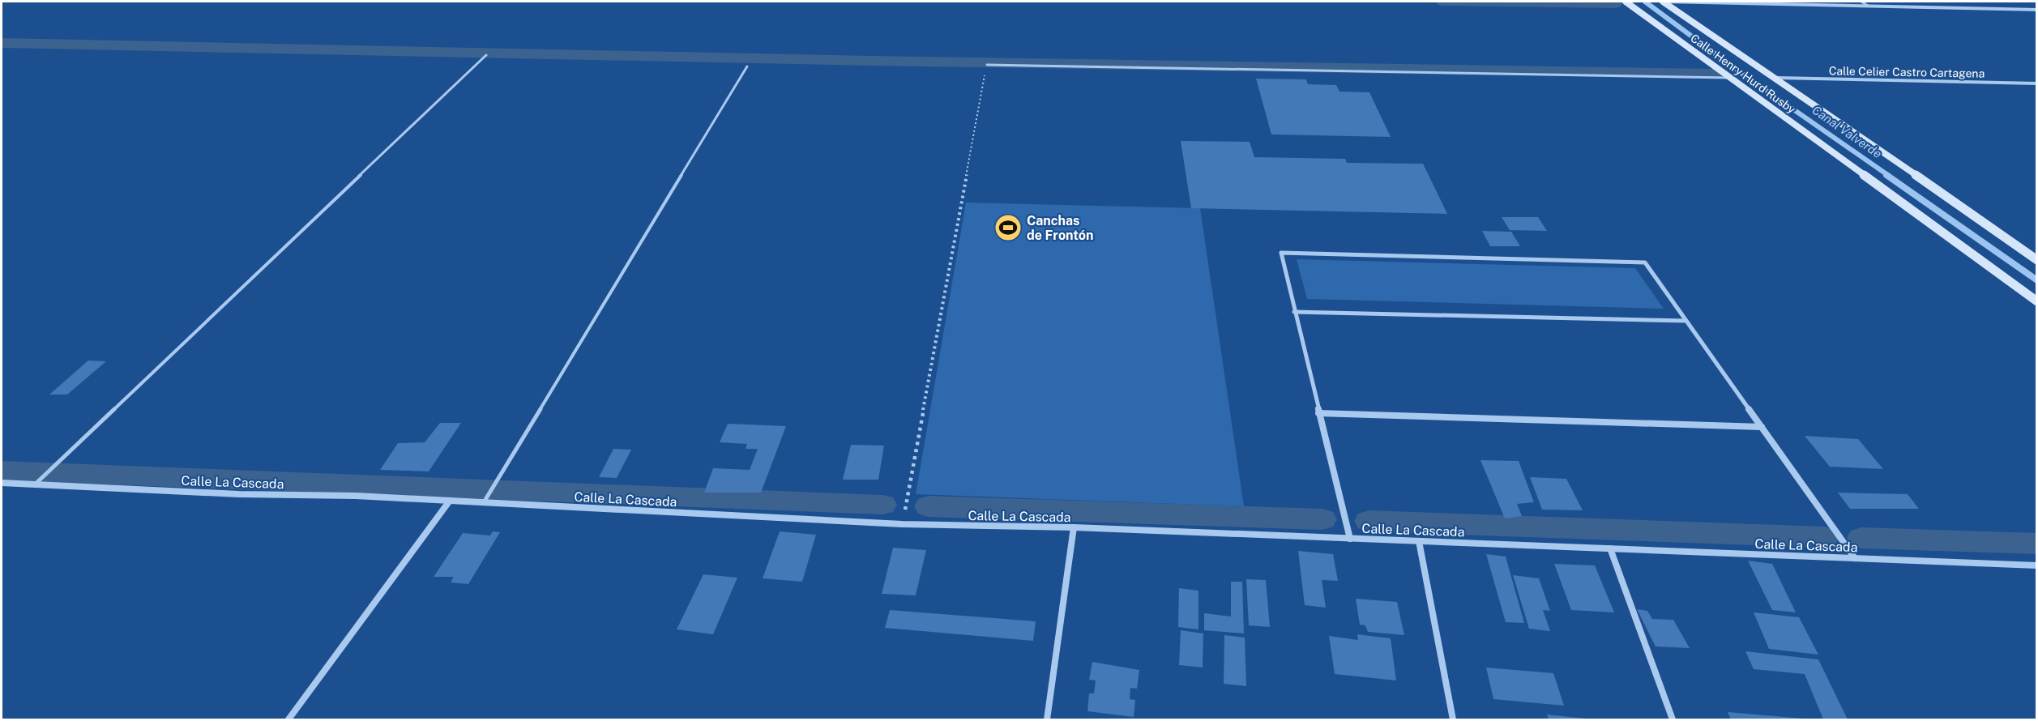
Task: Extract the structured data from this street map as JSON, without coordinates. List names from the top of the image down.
{
  "streets": {
    "street": ["Calle Celier Castro Cartagena", "Calle Henry Hurd Rusby", "Calle La Cascada"]
  },
  "crossings": [
    ["Calle Celier Castro Cartagena", "Calle Henry Hurd Rusby"]
  ],
  "water": ["Canal Valverde"],
  "places": {
    "sports": ["Canchas de Frontón"]
  }
}
